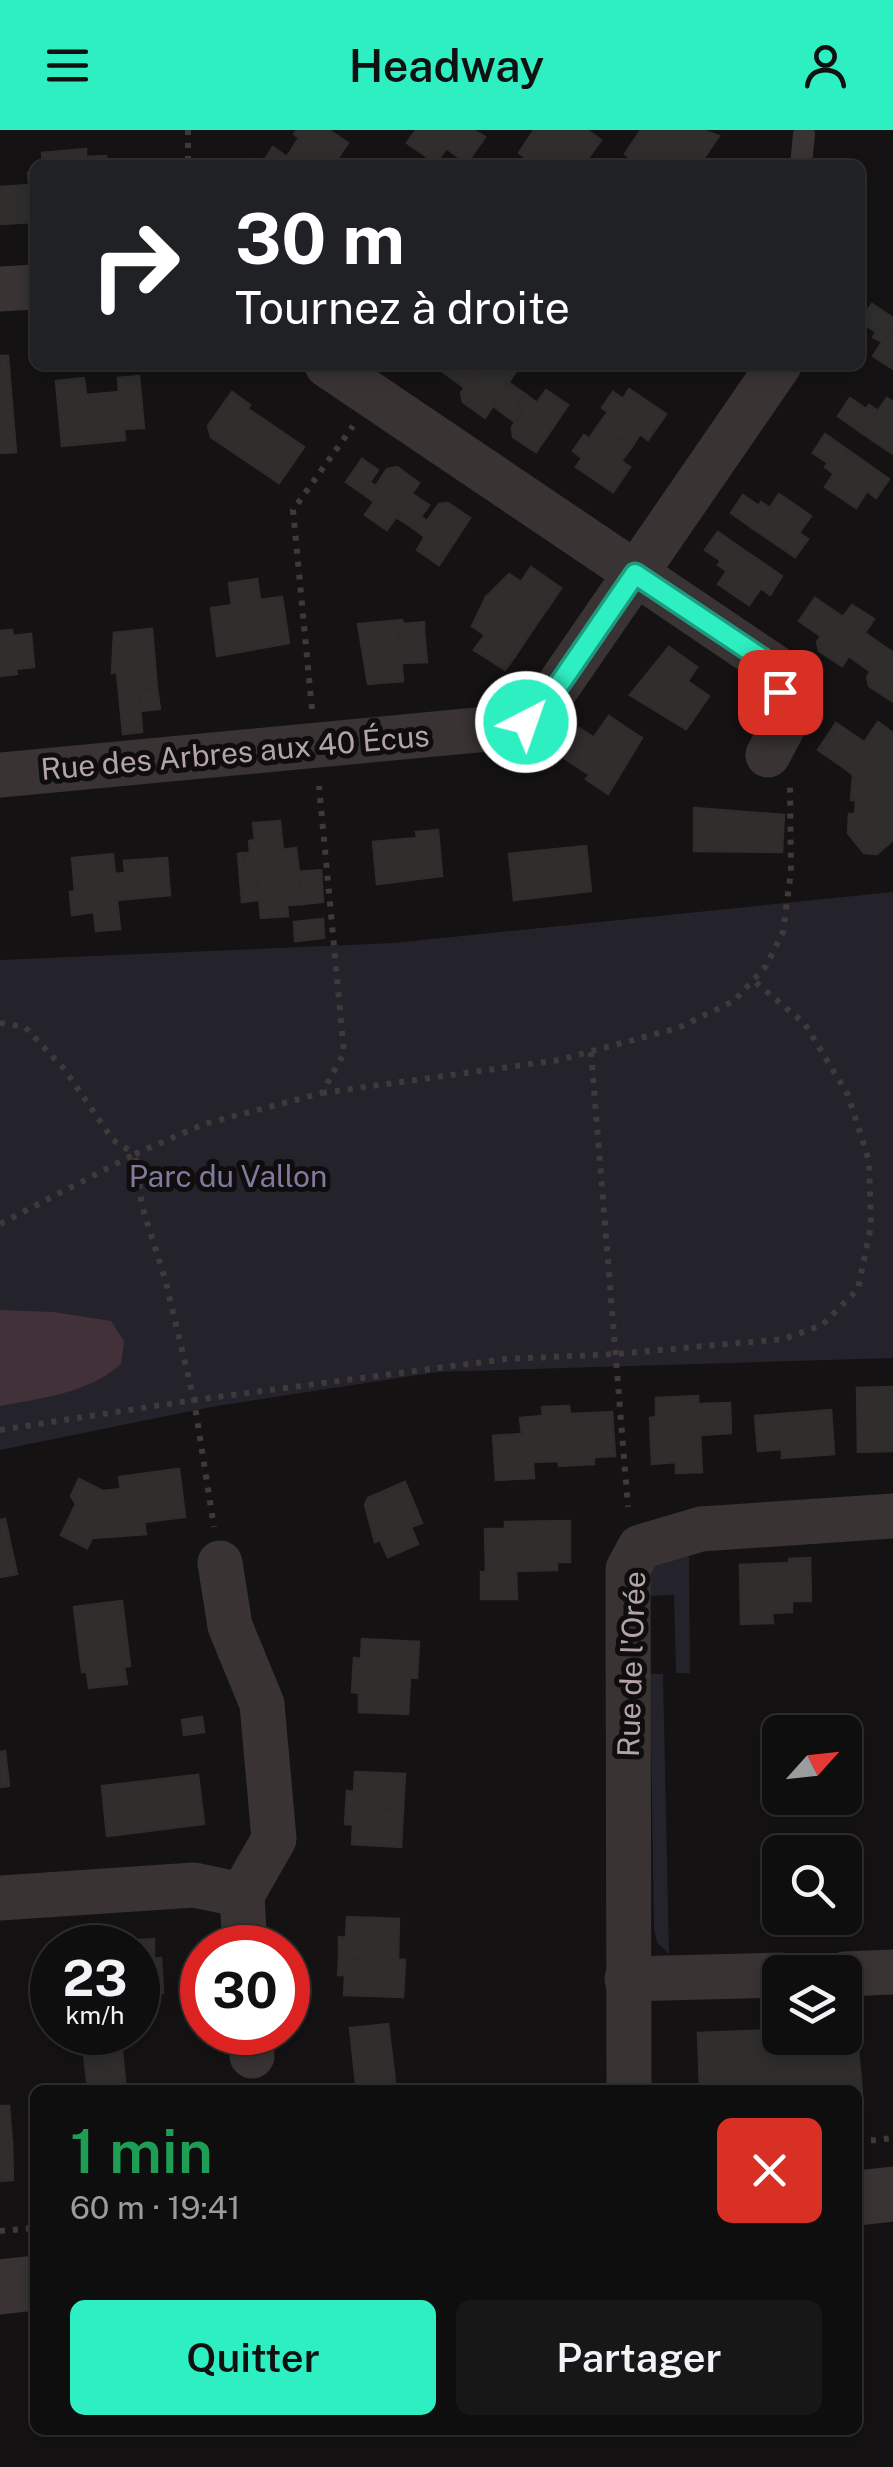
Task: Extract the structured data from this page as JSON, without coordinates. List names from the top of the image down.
{
  "streets": {
    "street": ["Rue des Arbres aux 40 Écus", "Rue de l'Orée"]
  },
  "parks": ["Parc du Vallon"],
  "north": "top right",
  "page": {
    "header": "Headway",
    "turn": ["30 m", "Tournez à droite"],
    "speed": "23 km/h",
    "limit": "30",
    "heading": ["1 min", "60 m · 19:41"],
    "buttons": ["Quitter", "Partager"]
  }
}
